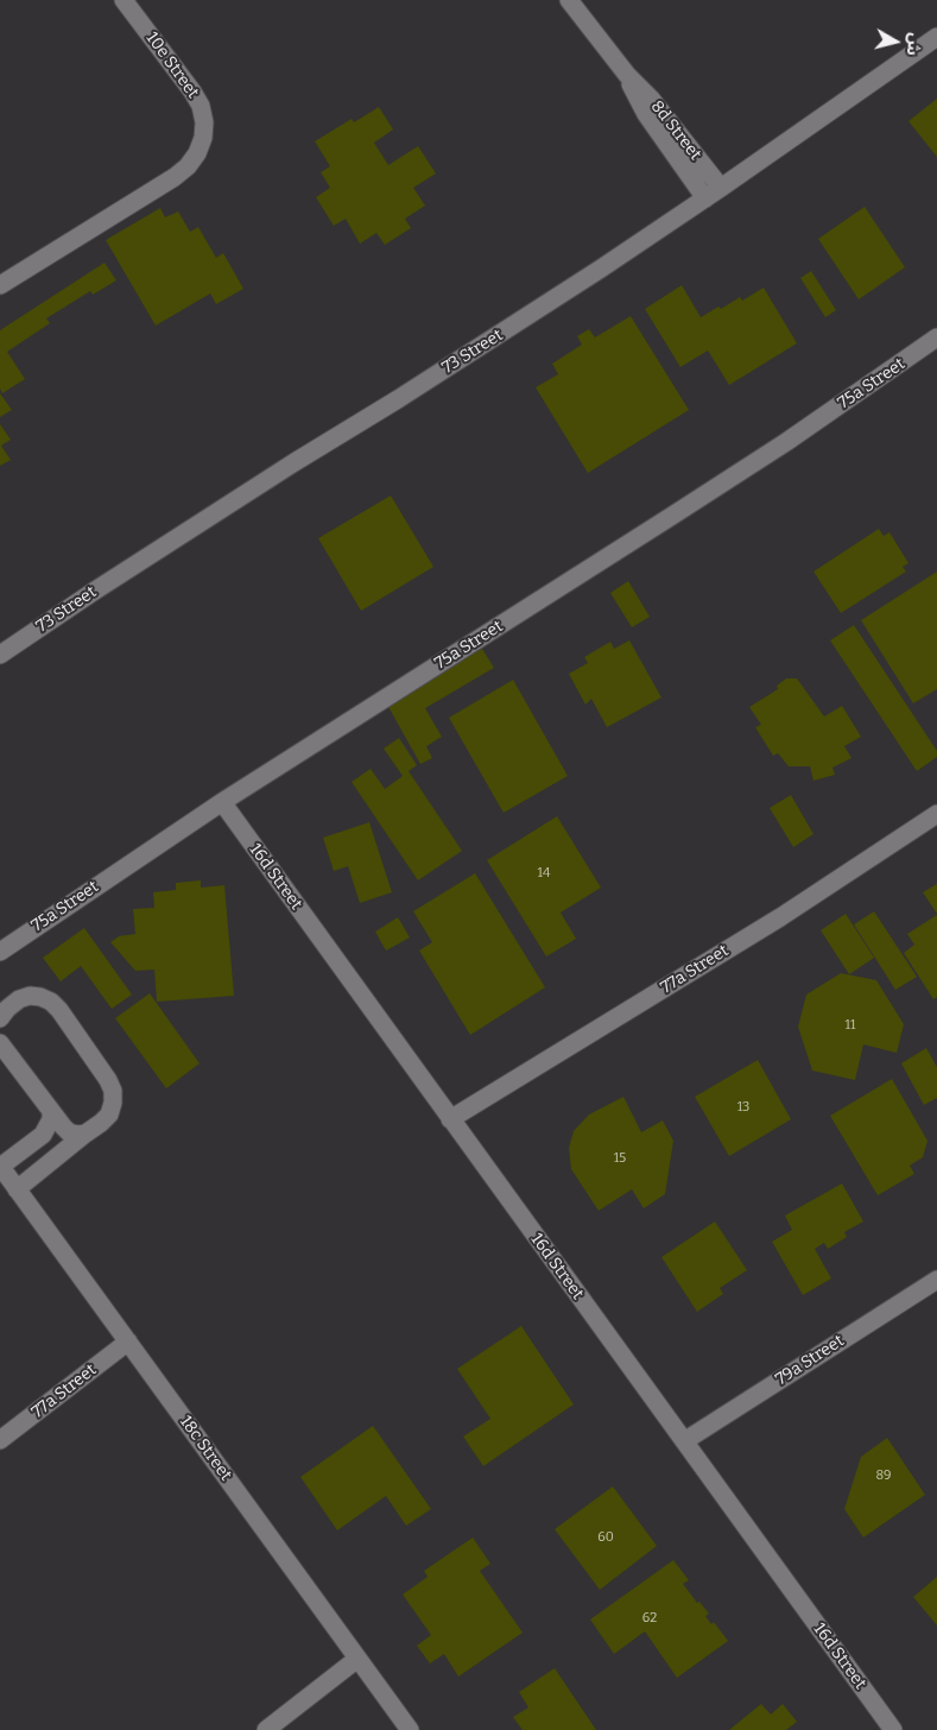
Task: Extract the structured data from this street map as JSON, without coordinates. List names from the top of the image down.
{
  "streets": {
    "street": [
      "10e Street",
      "8d Street",
      "73 Street",
      "75a Street",
      "16d Street",
      "77a Street",
      "79a Street",
      "18c Street"
    ]
  },
  "crossings": [
    ["8d Street", "73 Street"],
    ["75a Street", "16d Street"],
    ["16d Street", "77a Street"],
    ["16d Street", "79a Street"],
    ["77a Street", "18c Street"]
  ],
  "house_numbers": [
    "14",
    "11",
    "13",
    "15",
    "89",
    "60",
    "62"
  ],
  "north": "right"
}
